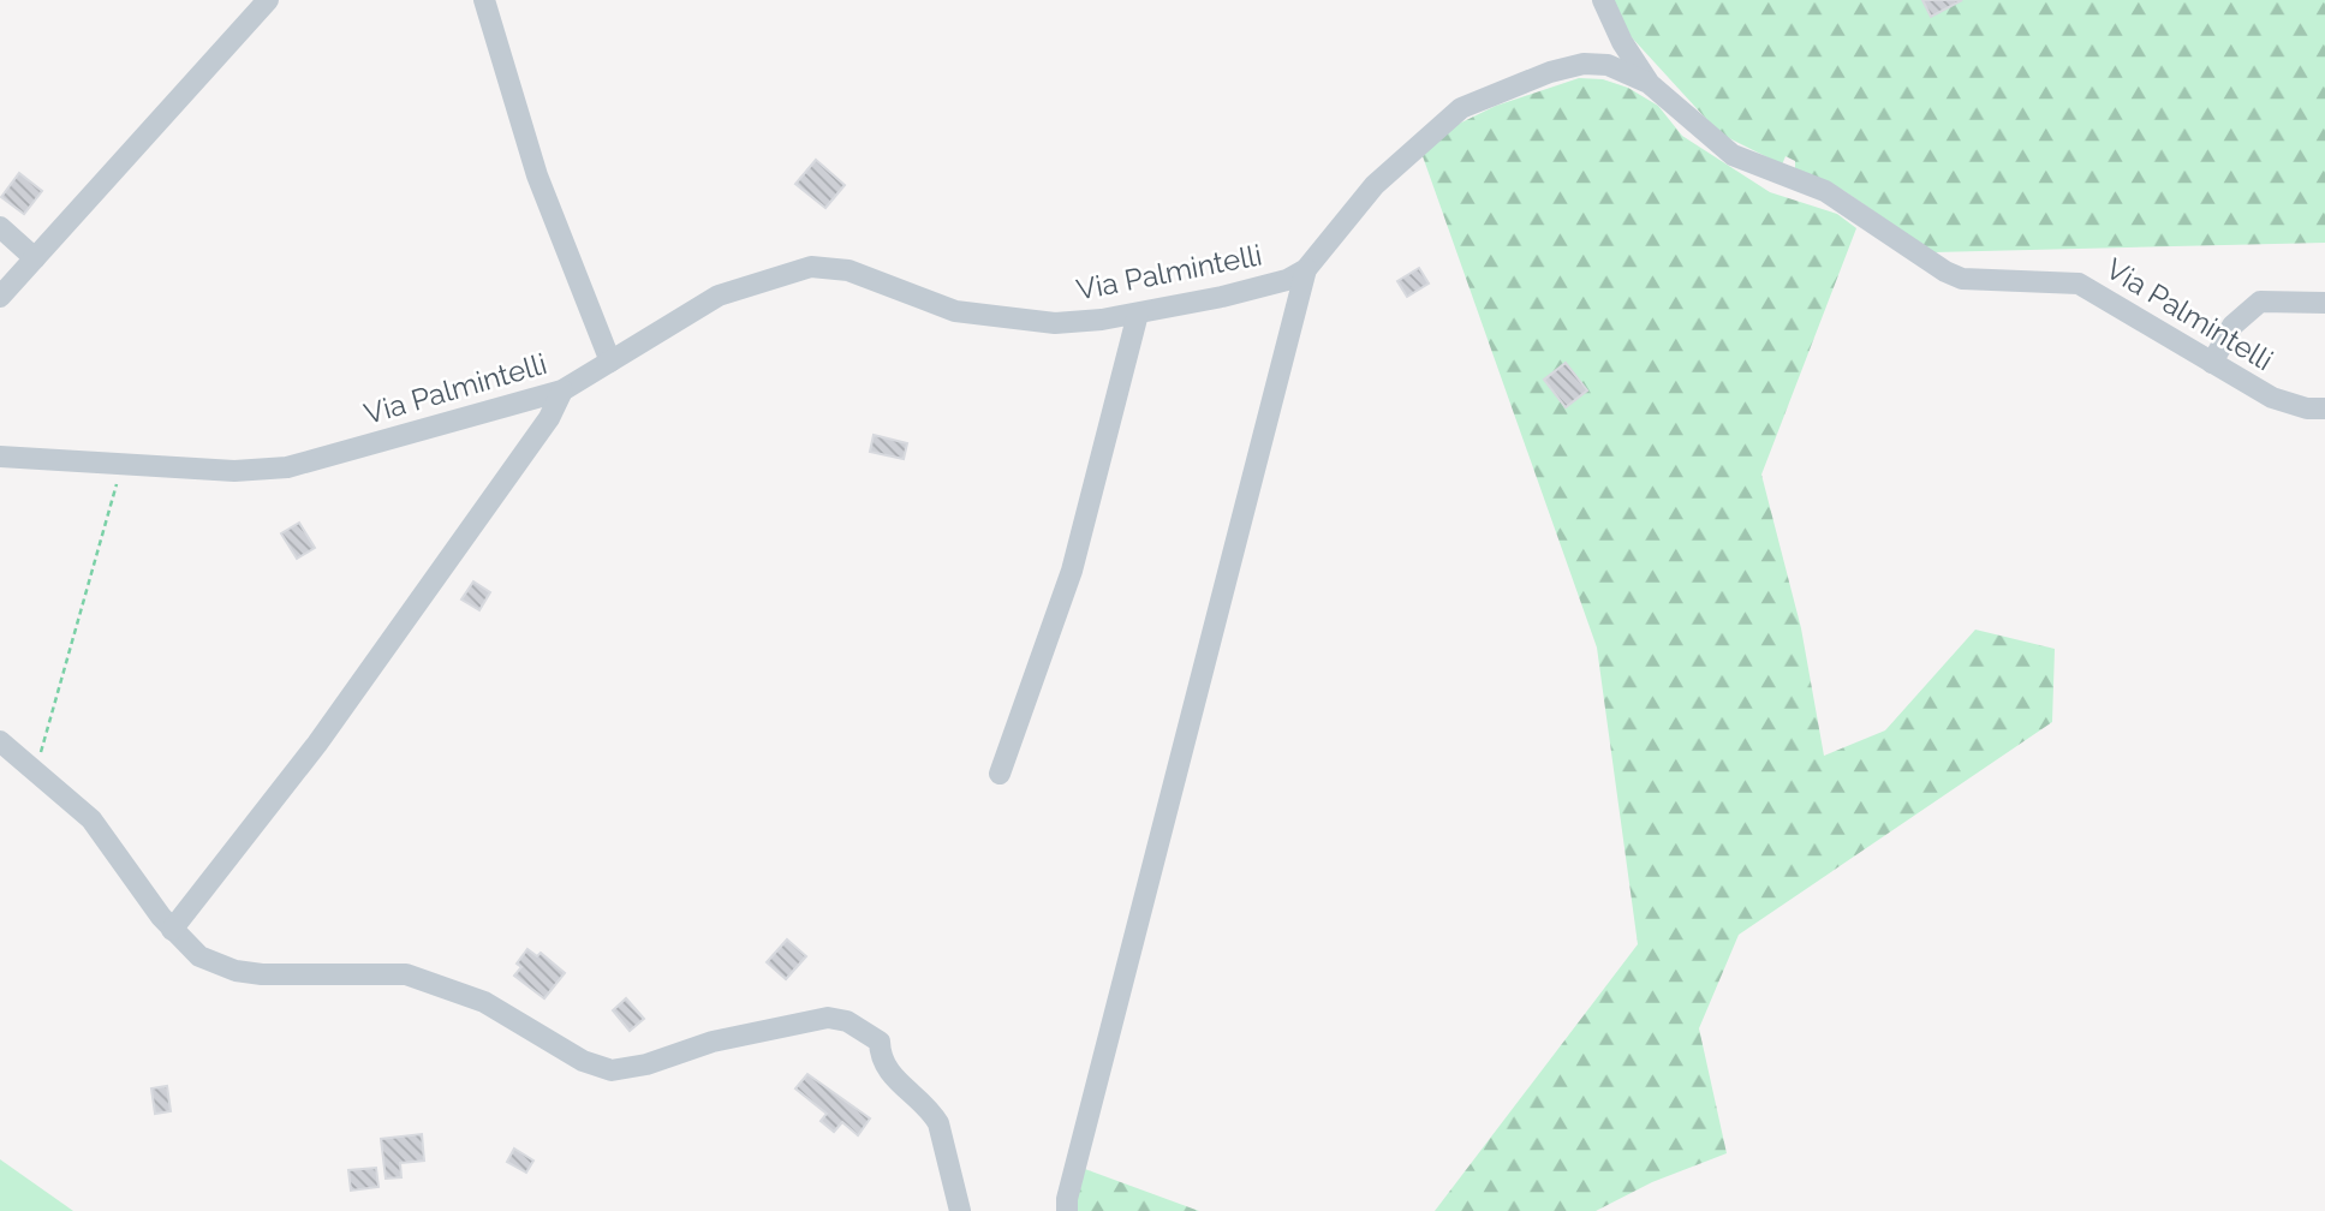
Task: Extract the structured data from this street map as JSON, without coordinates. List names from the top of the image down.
{
  "streets": {
    "street": ["Via Palmintelli"]
  }
}
